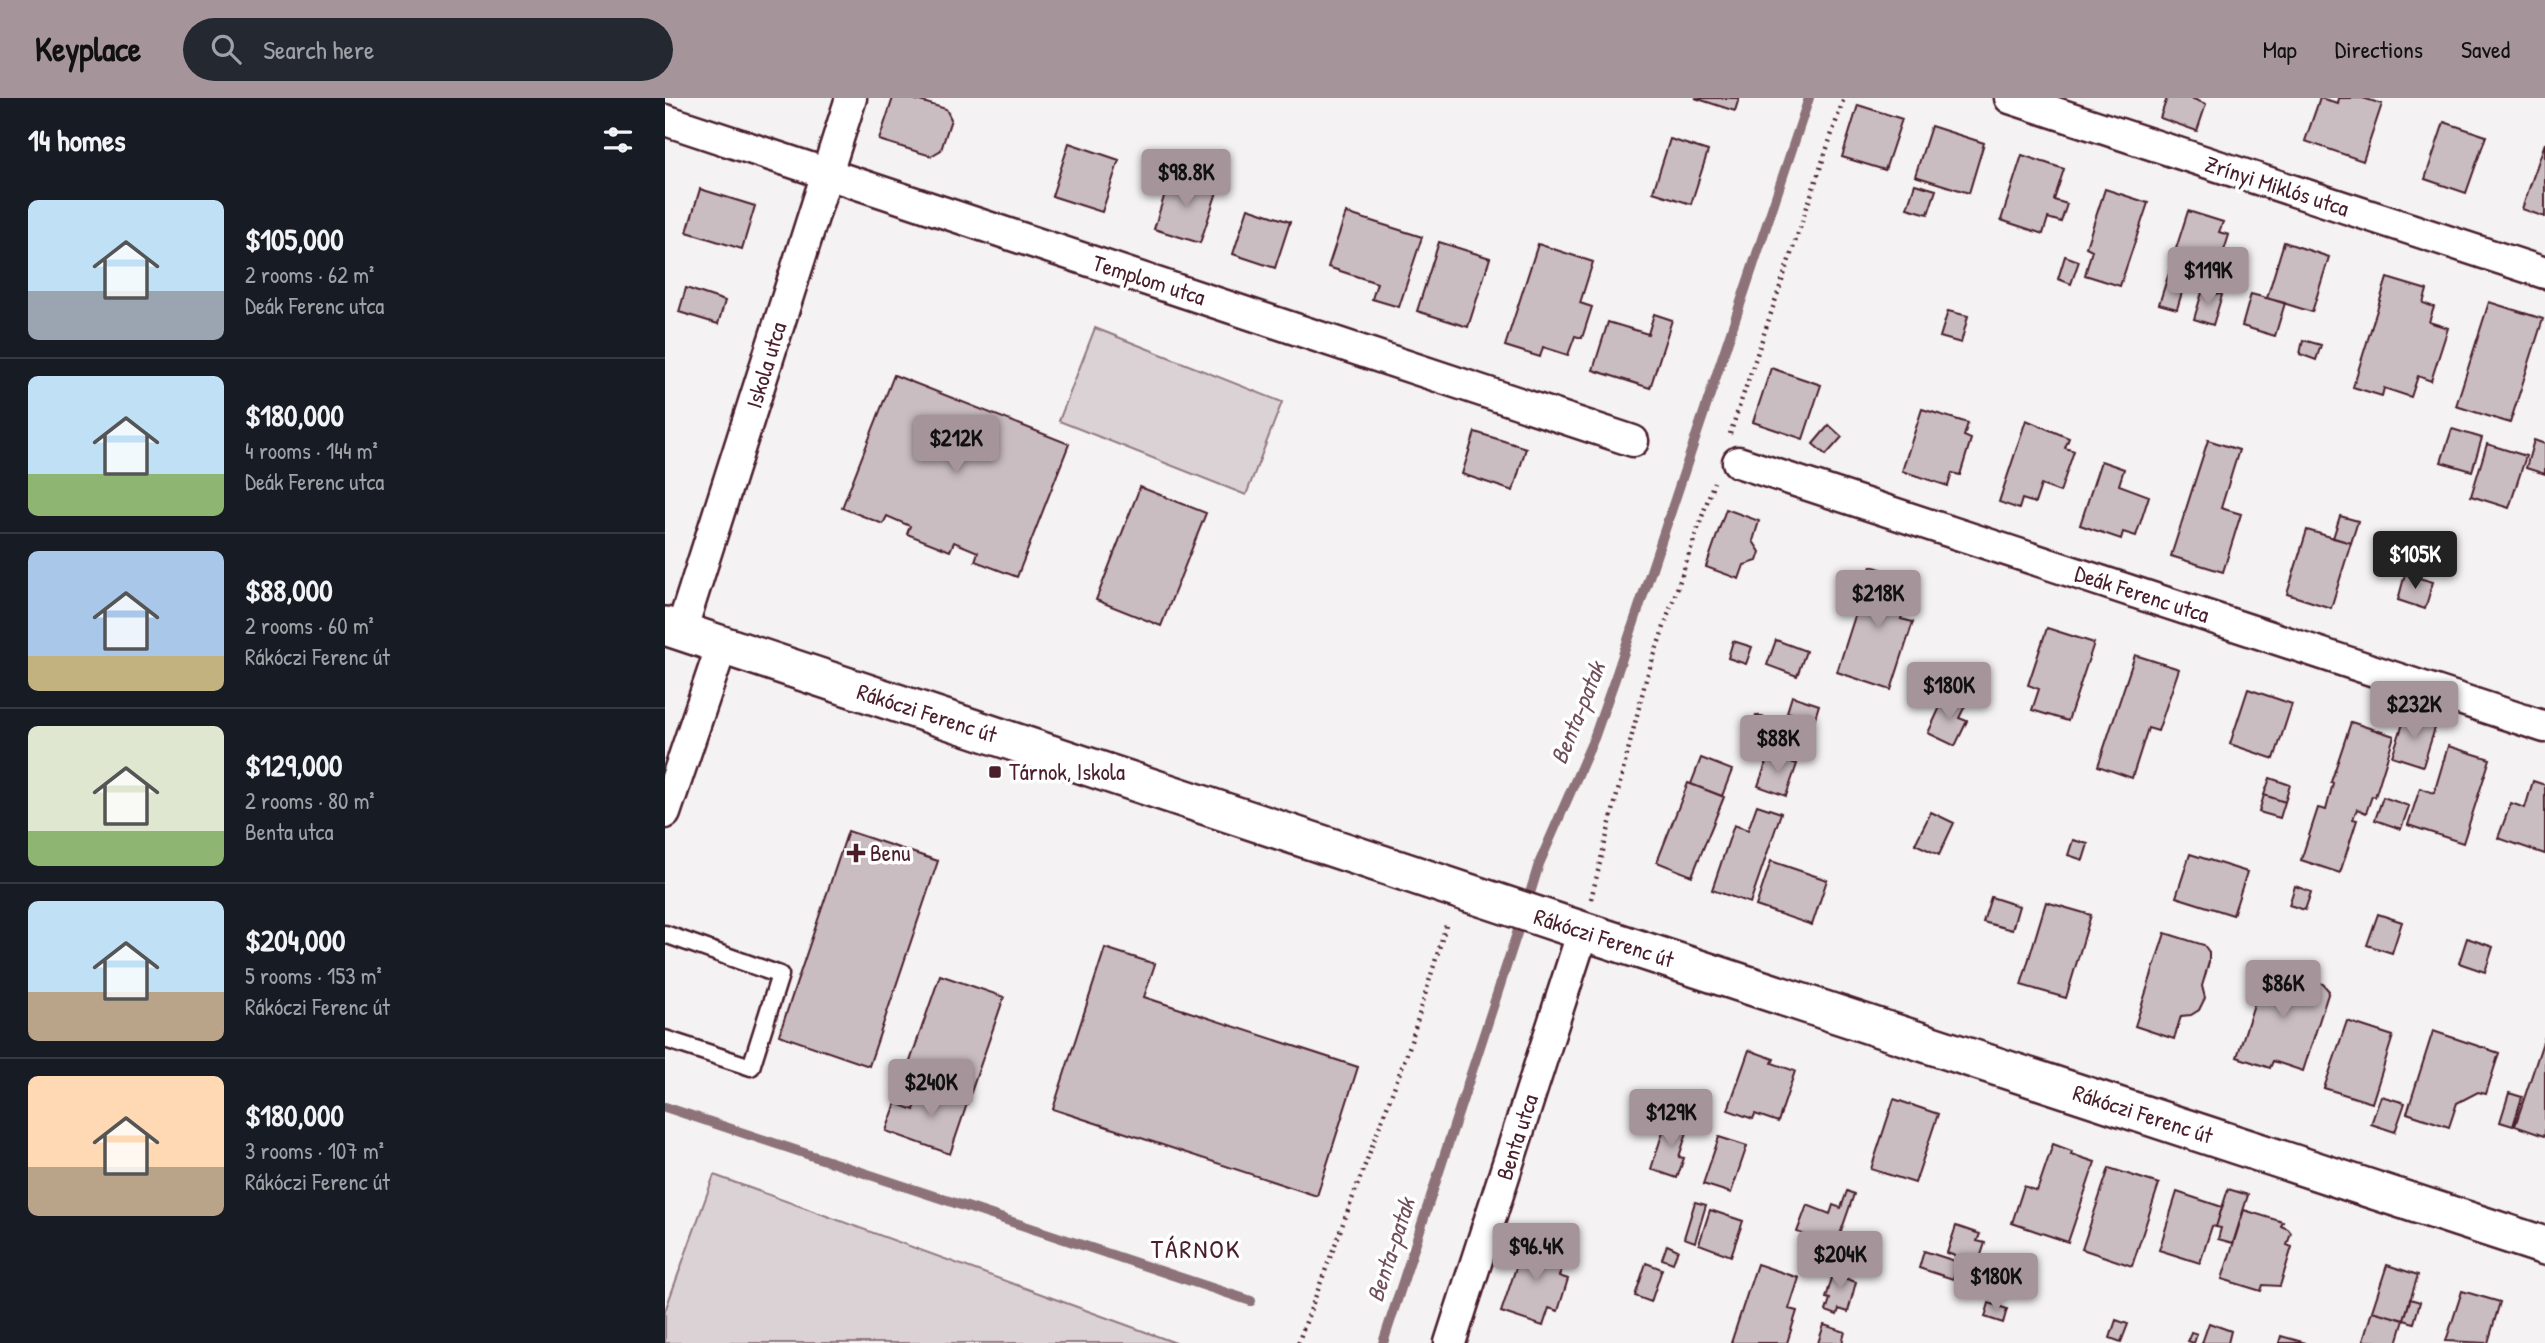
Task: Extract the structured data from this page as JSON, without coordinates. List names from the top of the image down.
{
  "streets": {
    "street": [
      "Zrínyi Miklós utca",
      "Templom utca",
      "Iskola utca",
      "Deák Ferenc utca",
      "Rákóczi Ferenc út",
      "Benta utca"
    ]
  },
  "crossings": [
    ["Templom utca", "Iskola utca"],
    ["Iskola utca", "Rákóczi Ferenc út"],
    ["Rákóczi Ferenc út", "Benta utca"]
  ],
  "districts": ["TÁRNOK"],
  "water": ["Benta-patak"],
  "places": {
    "transit": ["Tárnok, Iskola"],
    "health": ["Benu"]
  },
  "page": {
    "header": "Keyplace",
    "search": "Search here",
    "nav": ["Map", "Directions", "Saved"],
    "heading": "14 homes",
    "price": [
      "$98.8K",
      "$119K",
      "$212K",
      "$105K",
      "$218K",
      "$180K",
      "$232K",
      "$88K",
      "$86K",
      "$240K",
      "$129K",
      "$96.4K",
      "$204K",
      "$180K"
    ],
    "list": [
      {
        "name": "$105,000",
        "note": "2 rooms · 62 m² · Deák Ferenc utca"
      },
      {
        "name": "$180,000",
        "note": "4 rooms · 144 m² · Deák Ferenc utca"
      },
      {
        "name": "$88,000",
        "note": "2 rooms · 60 m² · Rákóczi Ferenc út"
      },
      {
        "name": "$129,000",
        "note": "2 rooms · 80 m² · Benta utca"
      },
      {
        "name": "$204,000",
        "note": "5 rooms · 153 m² · Rákóczi Ferenc út"
      },
      {
        "name": "$180,000",
        "note": "3 rooms · 107 m² · Rákóczi Ferenc út"
      }
    ]
  }
}
